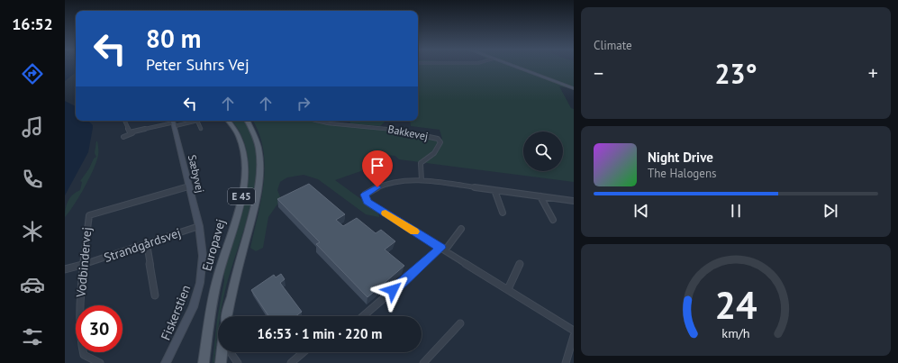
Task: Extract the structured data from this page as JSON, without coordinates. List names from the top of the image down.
{
  "streets": {
    "main road": ["E 45", "Europavej"],
    "street": [
      "Bakkevej",
      "Sæbyvej",
      "Strandgårdsvej",
      "Vodbindervej",
      "Fiskerstien"
    ]
  },
  "crossings": [
    ["Sæbyvej", "Strandgårdsvej"],
    ["Sæbyvej", "Vodbindervej"],
    ["Sæbyvej", "Fiskerstien"],
    ["Strandgårdsvej", "Vodbindervej"],
    ["Strandgårdsvej", "Fiskerstien"]
  ],
  "page": {
    "tabs": "16:52",
    "tile": "Climate",
    "turn": ["80 m", "Peter Suhrs Vej"],
    "heat": ["−", "23°", "+"],
    "song": ["Night Drive", "The Halogens"],
    "limit": "30",
    "trip": "16:53 · 1 min · 220 m",
    "gauge": ["24", "km/h"]
  }
}
